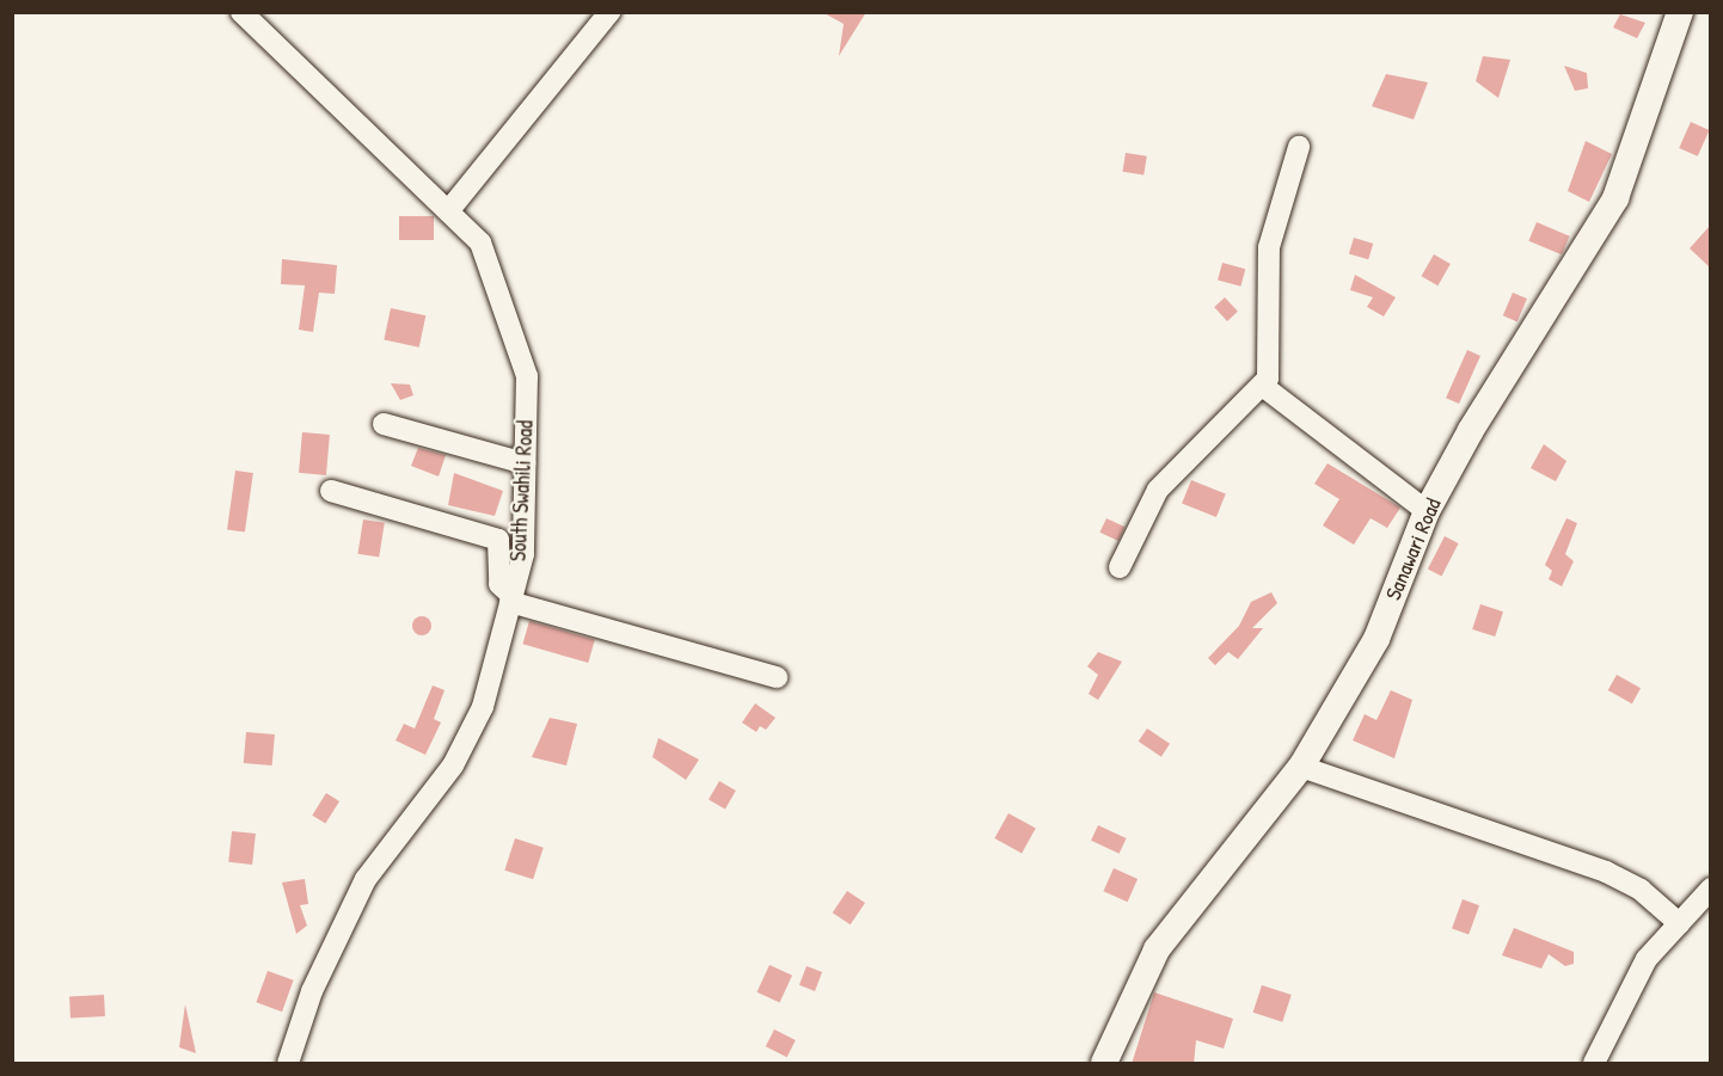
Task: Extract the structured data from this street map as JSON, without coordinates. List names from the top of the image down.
{
  "streets": {
    "street": ["South Swahili Road", "Sanawari Road"]
  }
}
